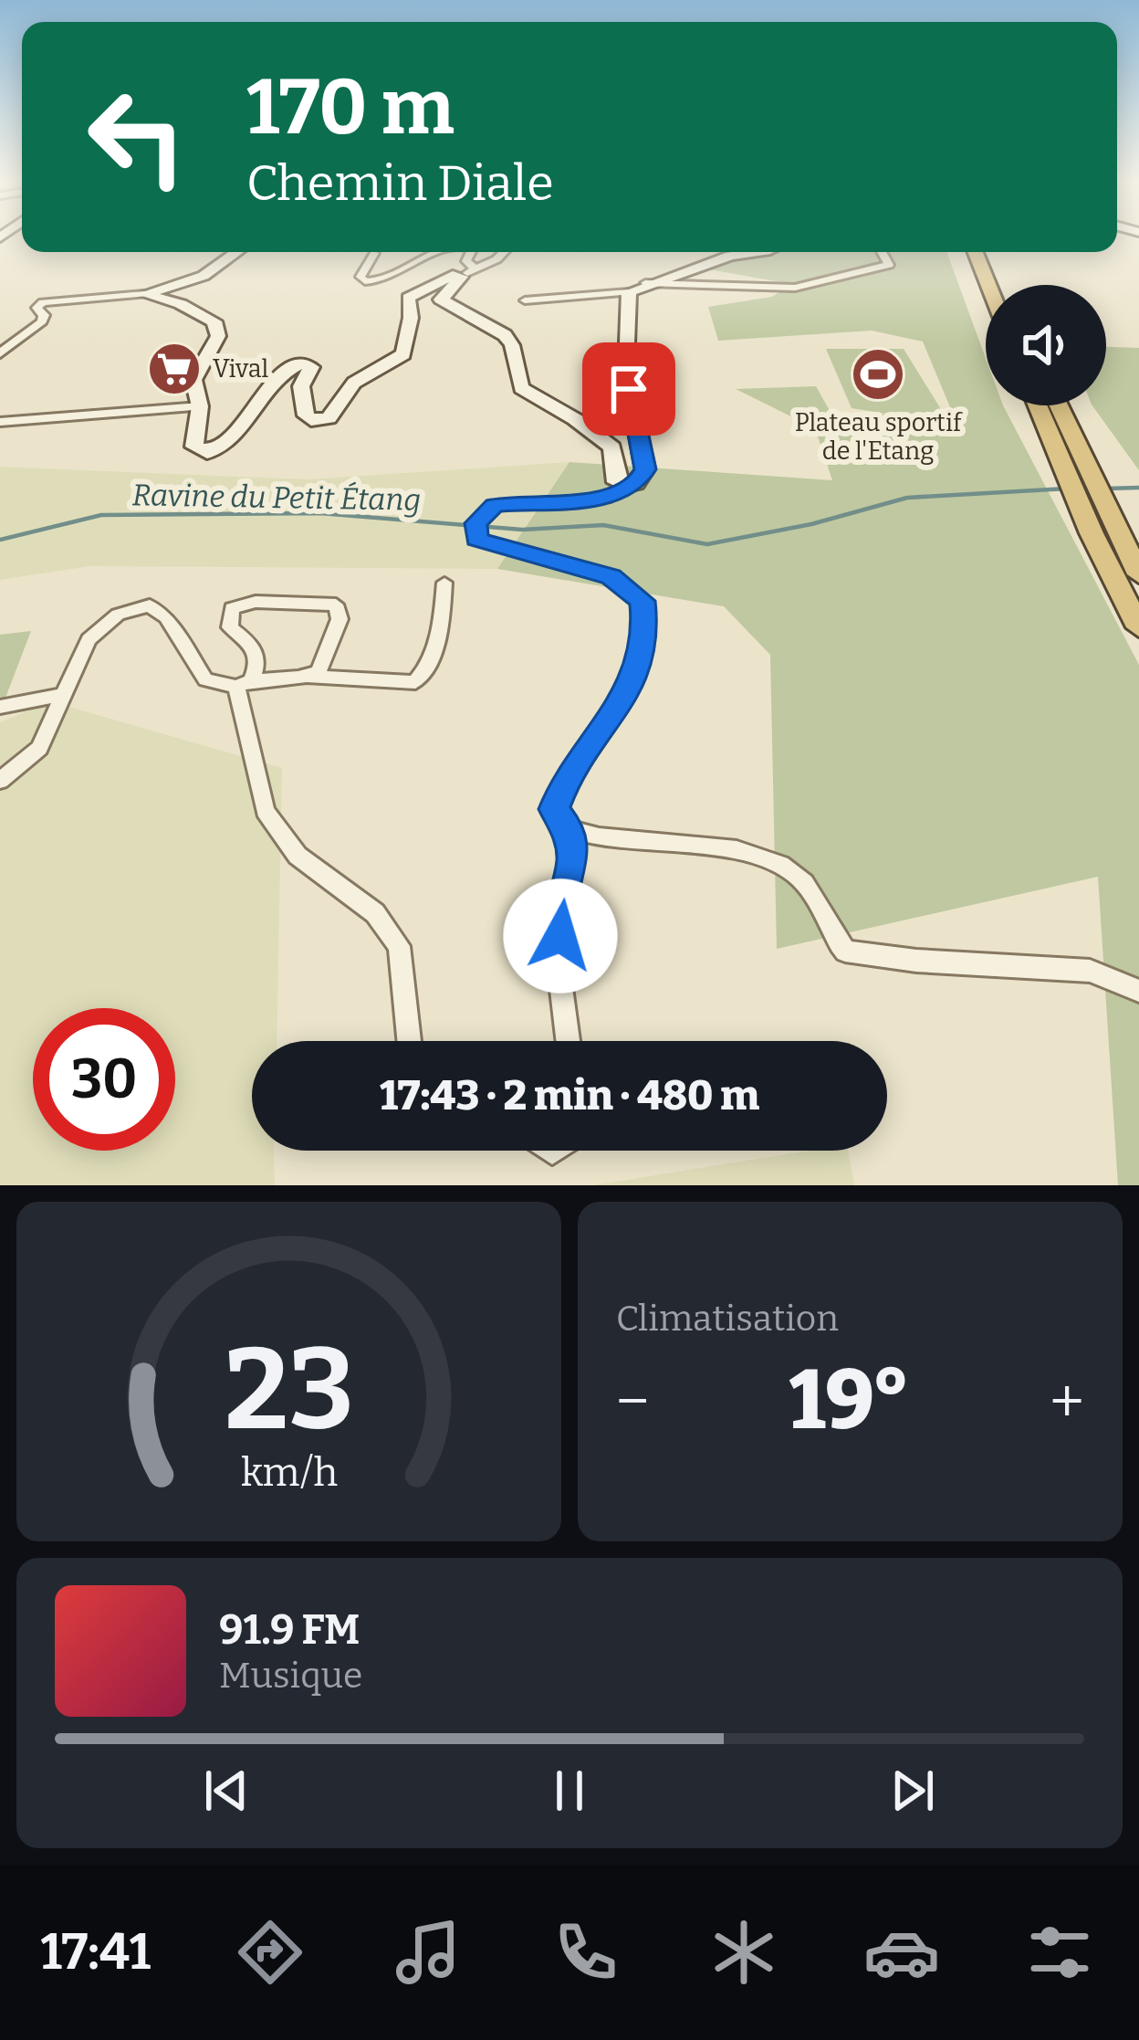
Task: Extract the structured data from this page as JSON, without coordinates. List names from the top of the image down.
{
  "water": ["Ravine du Petit Étang"],
  "places": {
    "supermarket": ["Vival"],
    "sports": ["Plateau sportif de l'Etang"]
  },
  "page": {
    "turn": ["170 m", "Chemin Diale"],
    "limit": "30",
    "trip": "17:43 · 2 min · 480 m",
    "tile": "Climatisation",
    "heat": ["−", "19°", "+"],
    "song": ["91.9 FM", "Musique"],
    "tabs": "17:41",
    "gauge": ["23", "km/h"]
  }
}
